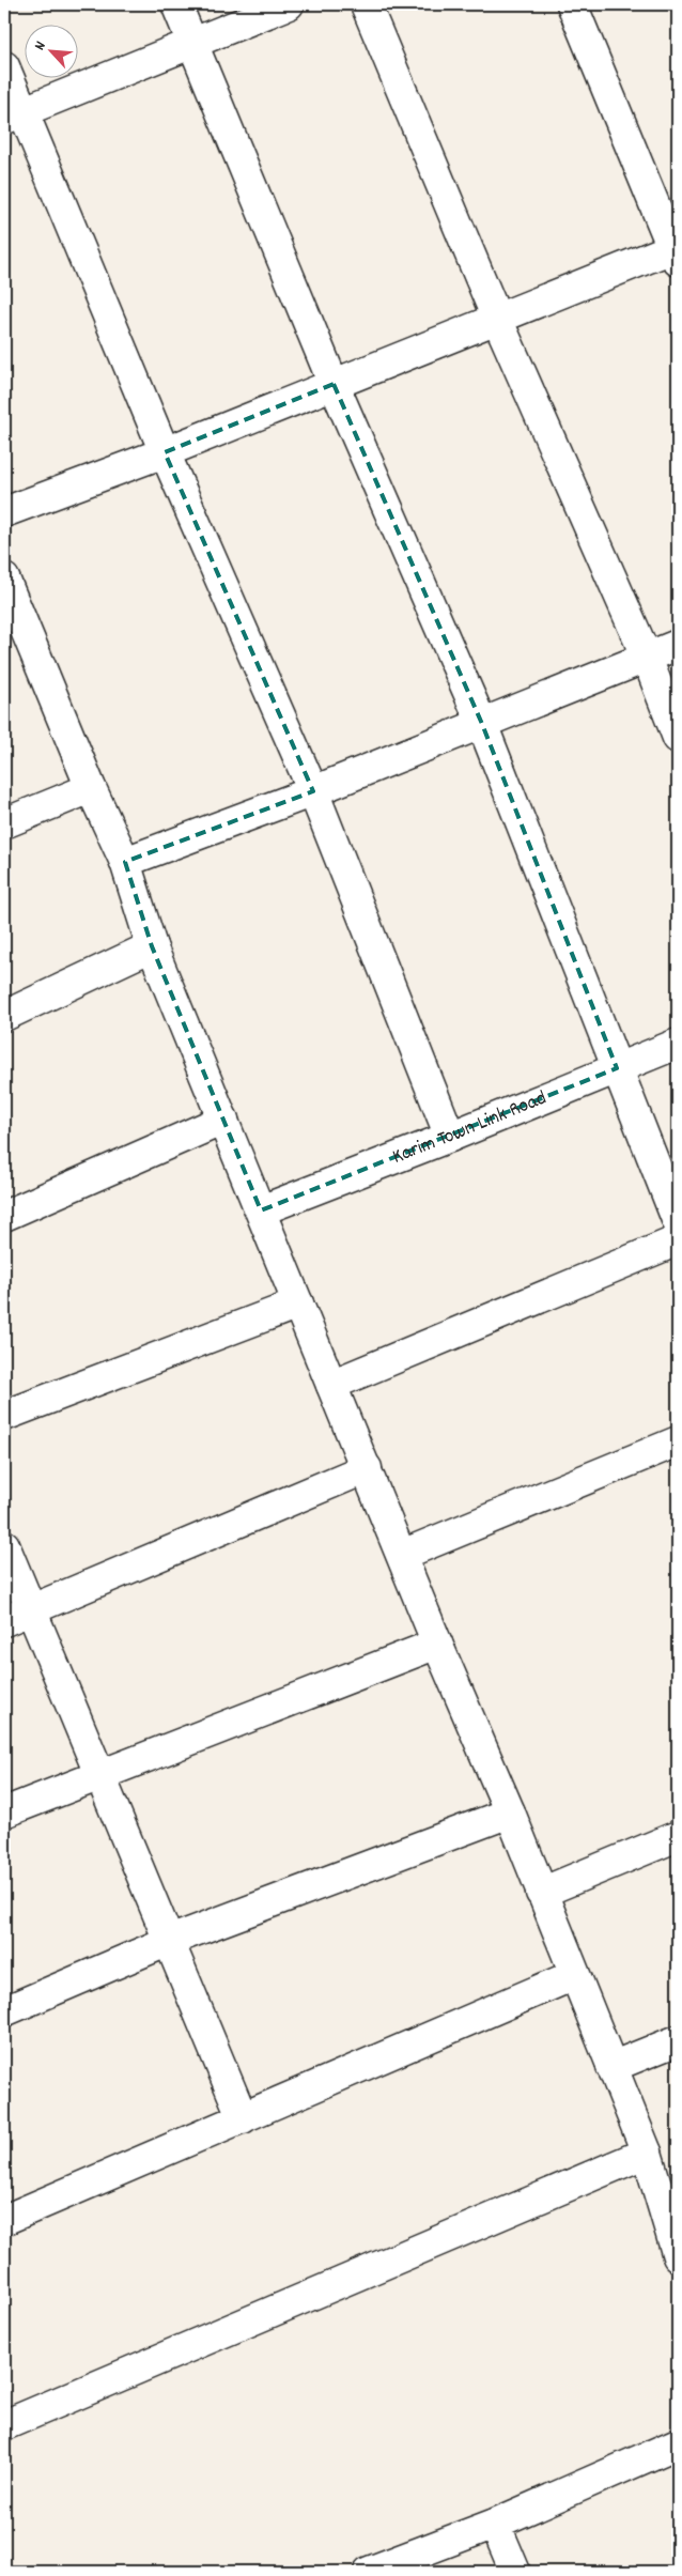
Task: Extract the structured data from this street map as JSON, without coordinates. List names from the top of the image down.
{
  "streets": {
    "street": ["Karim Town Link Road"]
  },
  "north": "top left"
}
